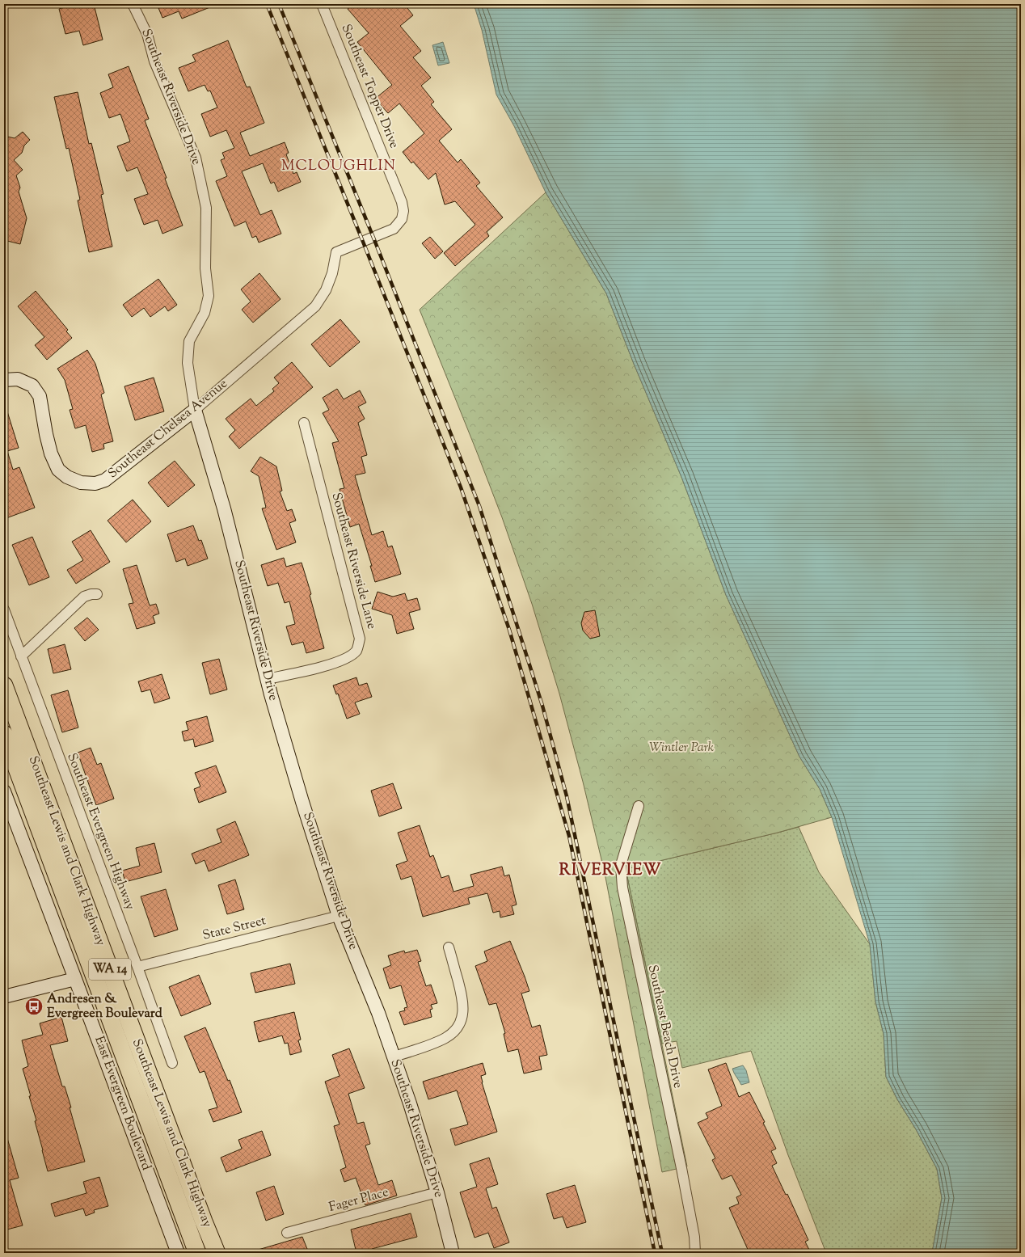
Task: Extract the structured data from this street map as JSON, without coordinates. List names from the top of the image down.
{
  "streets": {
    "highway": ["Southeast Lewis and Clark Highway", "WA 14"],
    "street": [
      "Southeast Topper Drive",
      "Southeast Riverside Drive",
      "Southeast Chelsea Avenue",
      "Southeast Riverside Lane",
      "Southeast Evergreen Highway",
      "State Street",
      "Southeast Beach Drive",
      "East Evergreen Boulevard",
      "Fager Place"
    ]
  },
  "crossings": [
    ["Southeast Topper Drive", "Southeast Chelsea Avenue"],
    ["Southeast Riverside Drive", "Southeast Chelsea Avenue"],
    ["Southeast Riverside Drive", "Southeast Riverside Lane"],
    ["Southeast Riverside Drive", "State Street"],
    ["Southeast Riverside Drive", "Fager Place"],
    ["Southeast Evergreen Highway", "State Street"]
  ],
  "districts": ["MCLOUGHLIN", "RIVERVIEW"],
  "parks": ["Wintler Park"],
  "places": {
    "bus stop": ["Andresen & Evergreen Boulevard"]
  }
}
